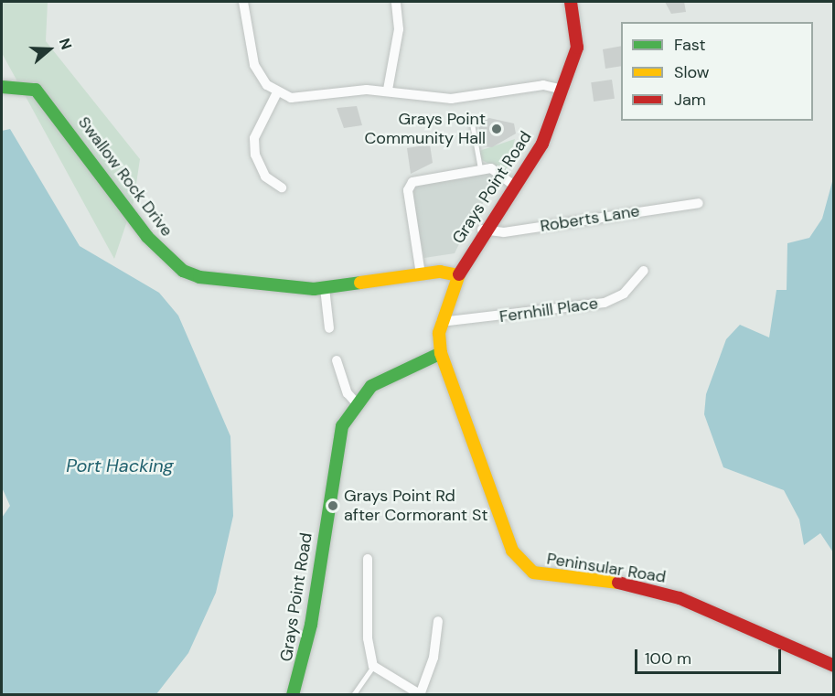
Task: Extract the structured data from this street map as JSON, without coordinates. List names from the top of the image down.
{
  "streets": {
    "street": [
      "Swallow Rock Drive",
      "Grays Point Road",
      "Roberts Lane",
      "Fernhill Place",
      "Peninsular Road"
    ]
  },
  "crossings": [
    ["Swallow Rock Drive", "Grays Point Road"],
    ["Grays Point Road", "Roberts Lane"],
    ["Grays Point Road", "Fernhill Place"],
    ["Grays Point Road", "Peninsular Road"]
  ],
  "water": ["Port Hacking"],
  "places": ["Grays Point Community Hall", "Grays Point Rd after Cormorant St"],
  "legend": ["Fast", "Slow", "Jam"],
  "scale_bar": "100 m",
  "north": "right"
}
